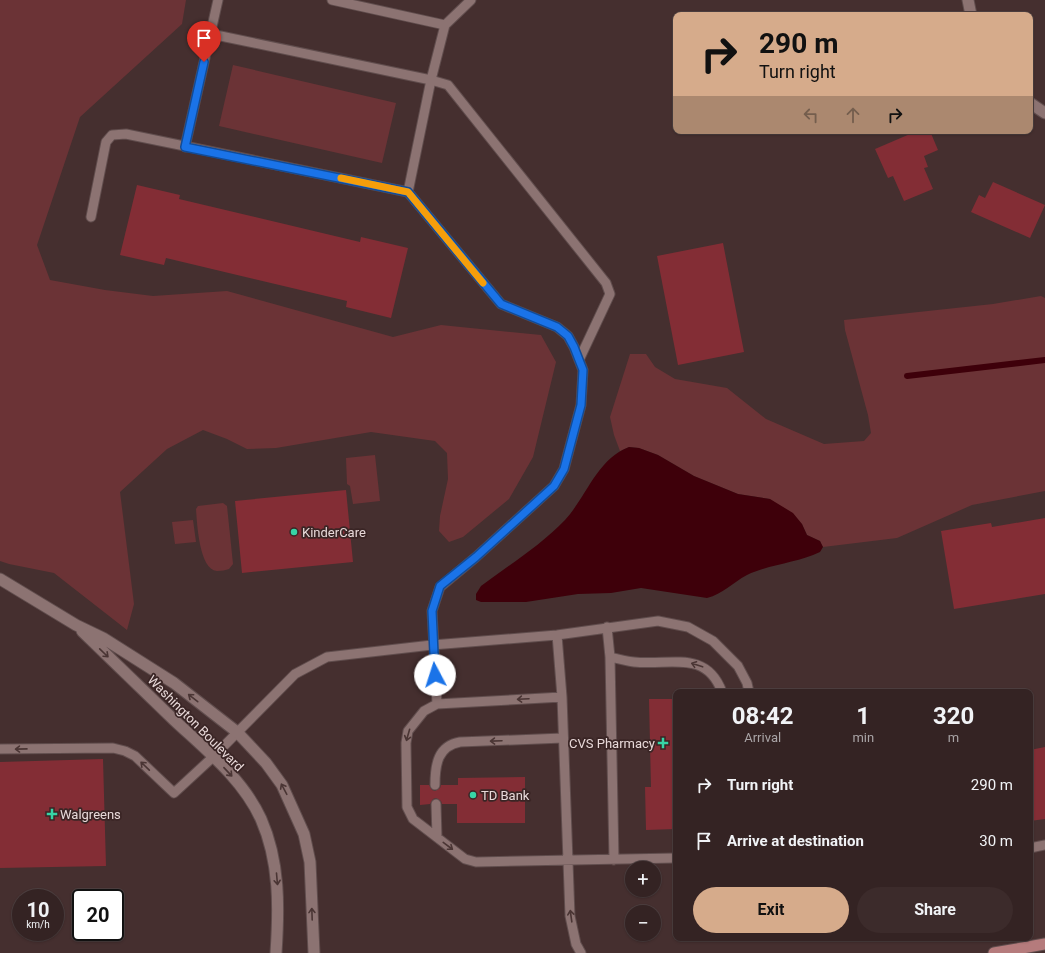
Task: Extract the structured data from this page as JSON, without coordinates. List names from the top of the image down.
{
  "streets": {
    "street": ["Washington Boulevard"]
  },
  "places": {
    "other": ["KinderCare", "TD Bank"],
    "health": ["CVS Pharmacy", "Walgreens"]
  },
  "page": {
    "turn": ["290 m", "Turn right"],
    "eta": [
      "08:42",
      "Arrival",
      "1",
      "min",
      "320",
      "m"
    ],
    "list": [
      {
        "name": "Turn right",
        "value": "290 m"
      },
      {
        "name": "Arrive at destination",
        "value": "30 m"
      }
    ],
    "map_buttons": ["+", "−"],
    "buttons": ["Exit", "Share"],
    "speed": "10 km/h",
    "limit": "20"
  }
}
